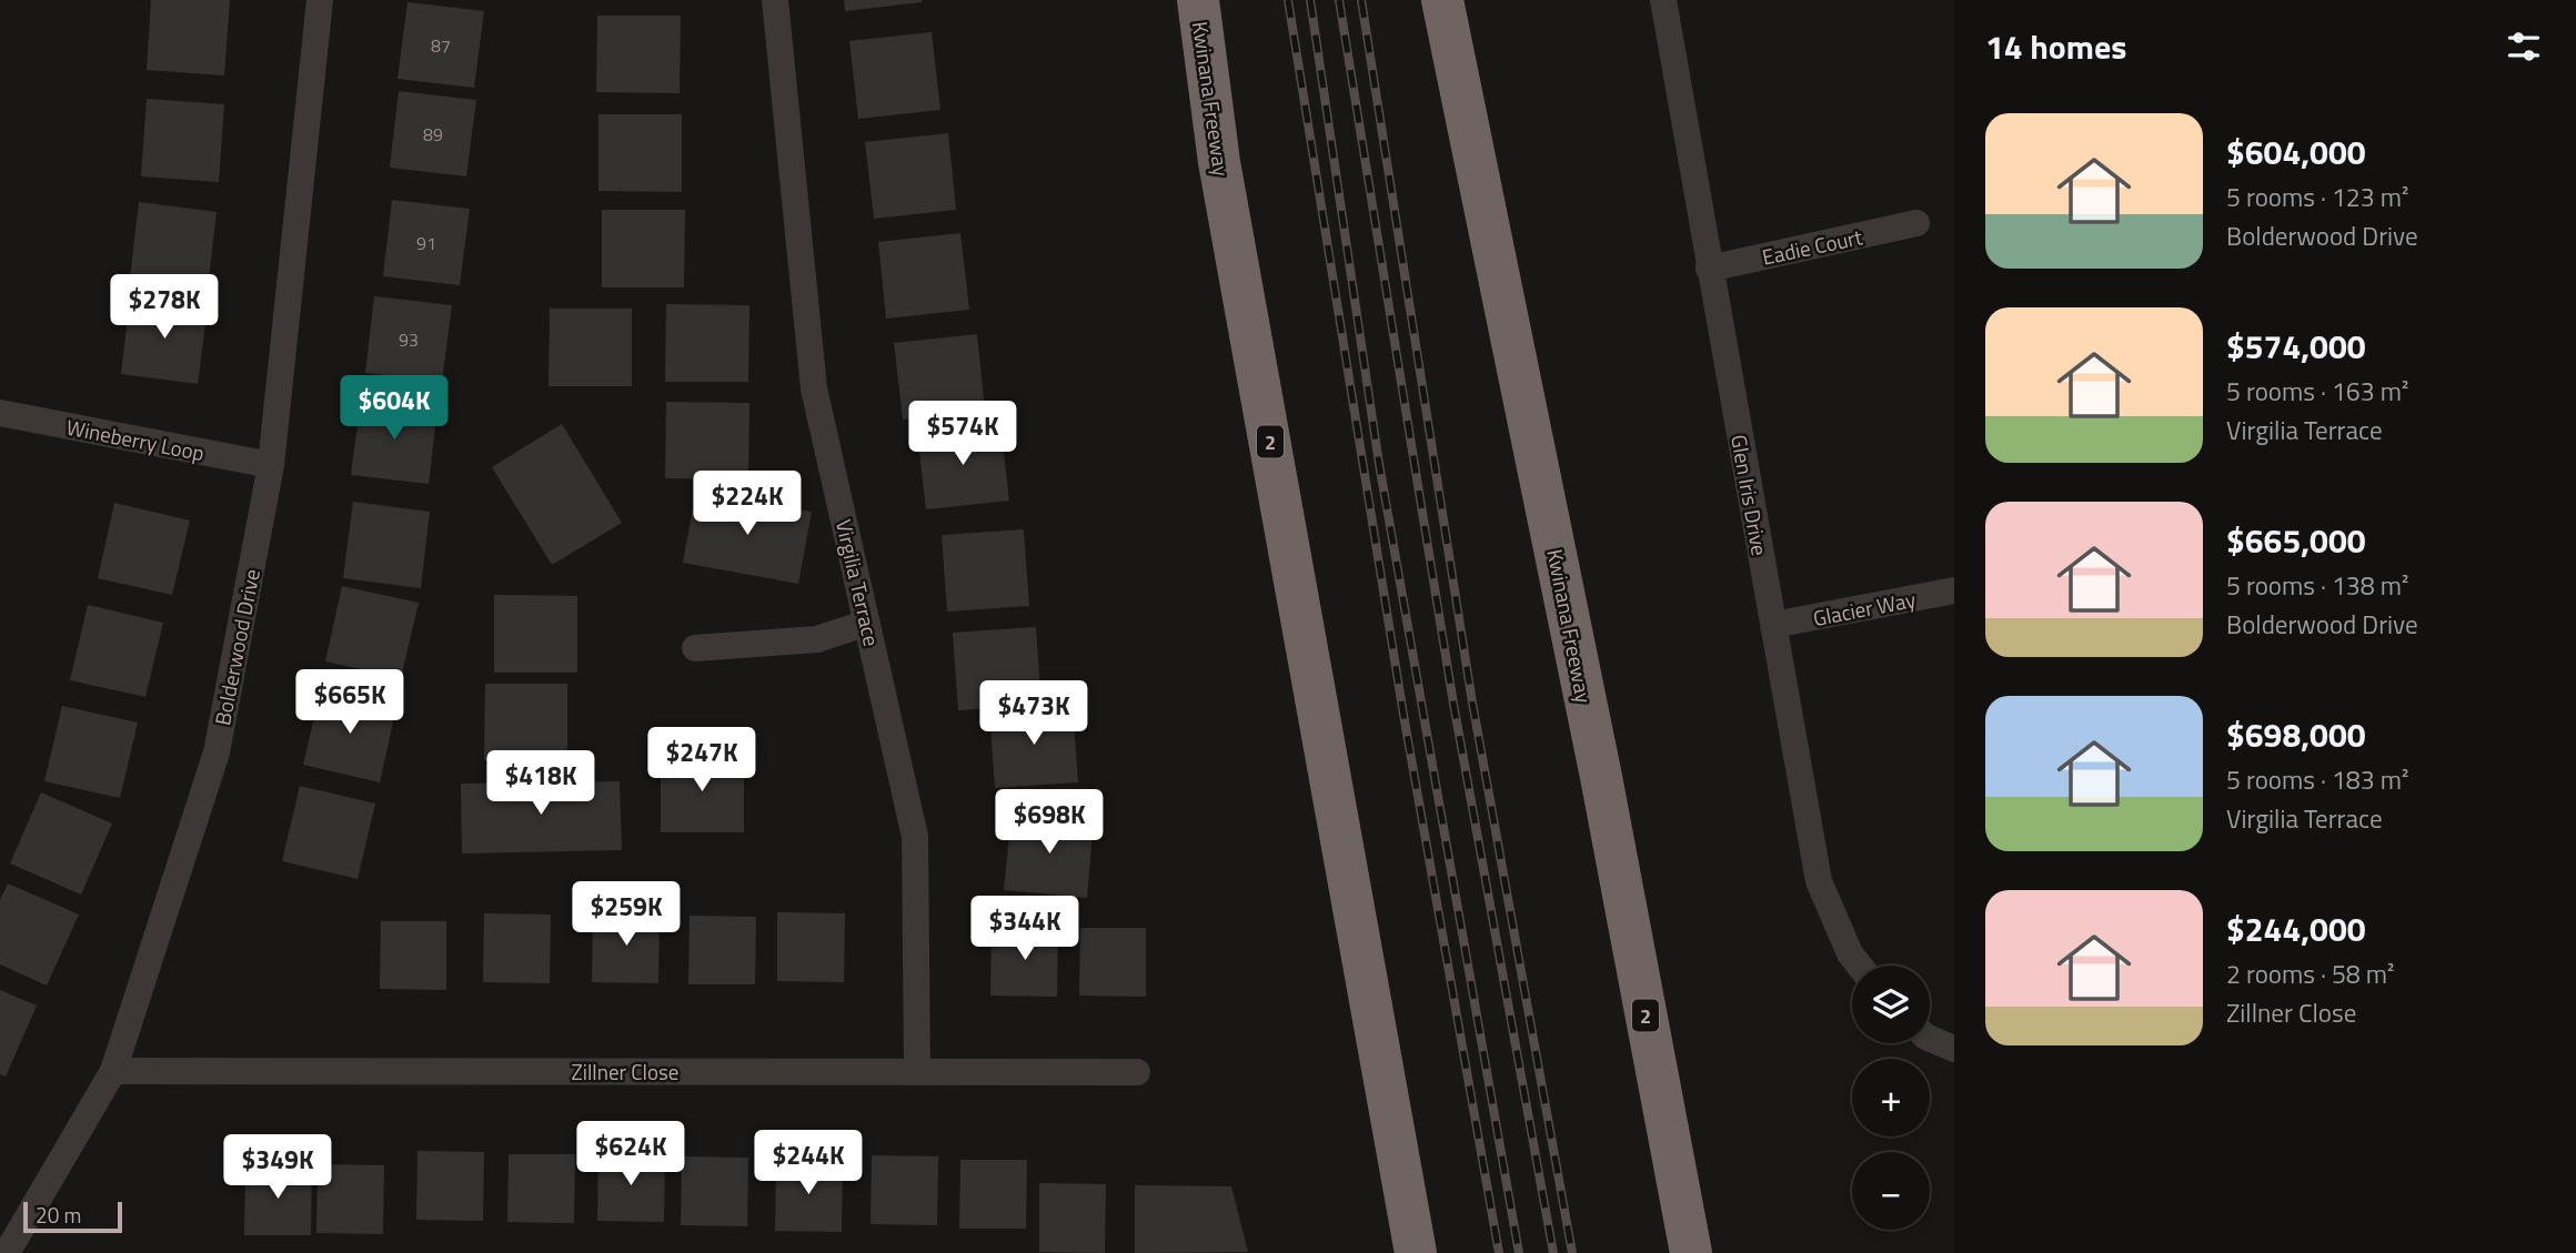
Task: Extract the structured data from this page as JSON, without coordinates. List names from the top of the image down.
{
  "streets": {
    "highway": ["Kwinana Freeway", "2"],
    "street": [
      "Eadie Court",
      "Wineberry Loop",
      "Glen Iris Drive",
      "Virgilia Terrace",
      "Glacier Way",
      "Bolderwood Drive",
      "Zillner Close"
    ]
  },
  "crossings": [
    ["Eadie Court", "Glen Iris Drive"],
    ["Wineberry Loop", "Bolderwood Drive"],
    ["Glen Iris Drive", "Glacier Way"],
    ["Virgilia Terrace", "Zillner Close"],
    ["Bolderwood Drive", "Zillner Close"]
  ],
  "house_numbers": [
    "87",
    "89",
    "91",
    "93"
  ],
  "scale_bar": "20 m",
  "page": {
    "heading": "14 homes",
    "list": [
      {
        "name": "$604,000",
        "note": "5 rooms · 123 m² · Bolderwood Drive"
      },
      {
        "name": "$574,000",
        "note": "5 rooms · 163 m² · Virgilia Terrace"
      },
      {
        "name": "$665,000",
        "note": "5 rooms · 138 m² · Bolderwood Drive"
      },
      {
        "name": "$698,000",
        "note": "5 rooms · 183 m² · Virgilia Terrace"
      },
      {
        "name": "$244,000",
        "note": "2 rooms · 58 m² · Zillner Close"
      }
    ],
    "price": [
      "$278K",
      "$604K",
      "$574K",
      "$224K",
      "$665K",
      "$473K",
      "$247K",
      "$418K",
      "$698K",
      "$259K",
      "$344K",
      "$624K",
      "$244K",
      "$349K"
    ],
    "map_buttons": ["+", "−"],
    "scale": "20 m"
  }
}
